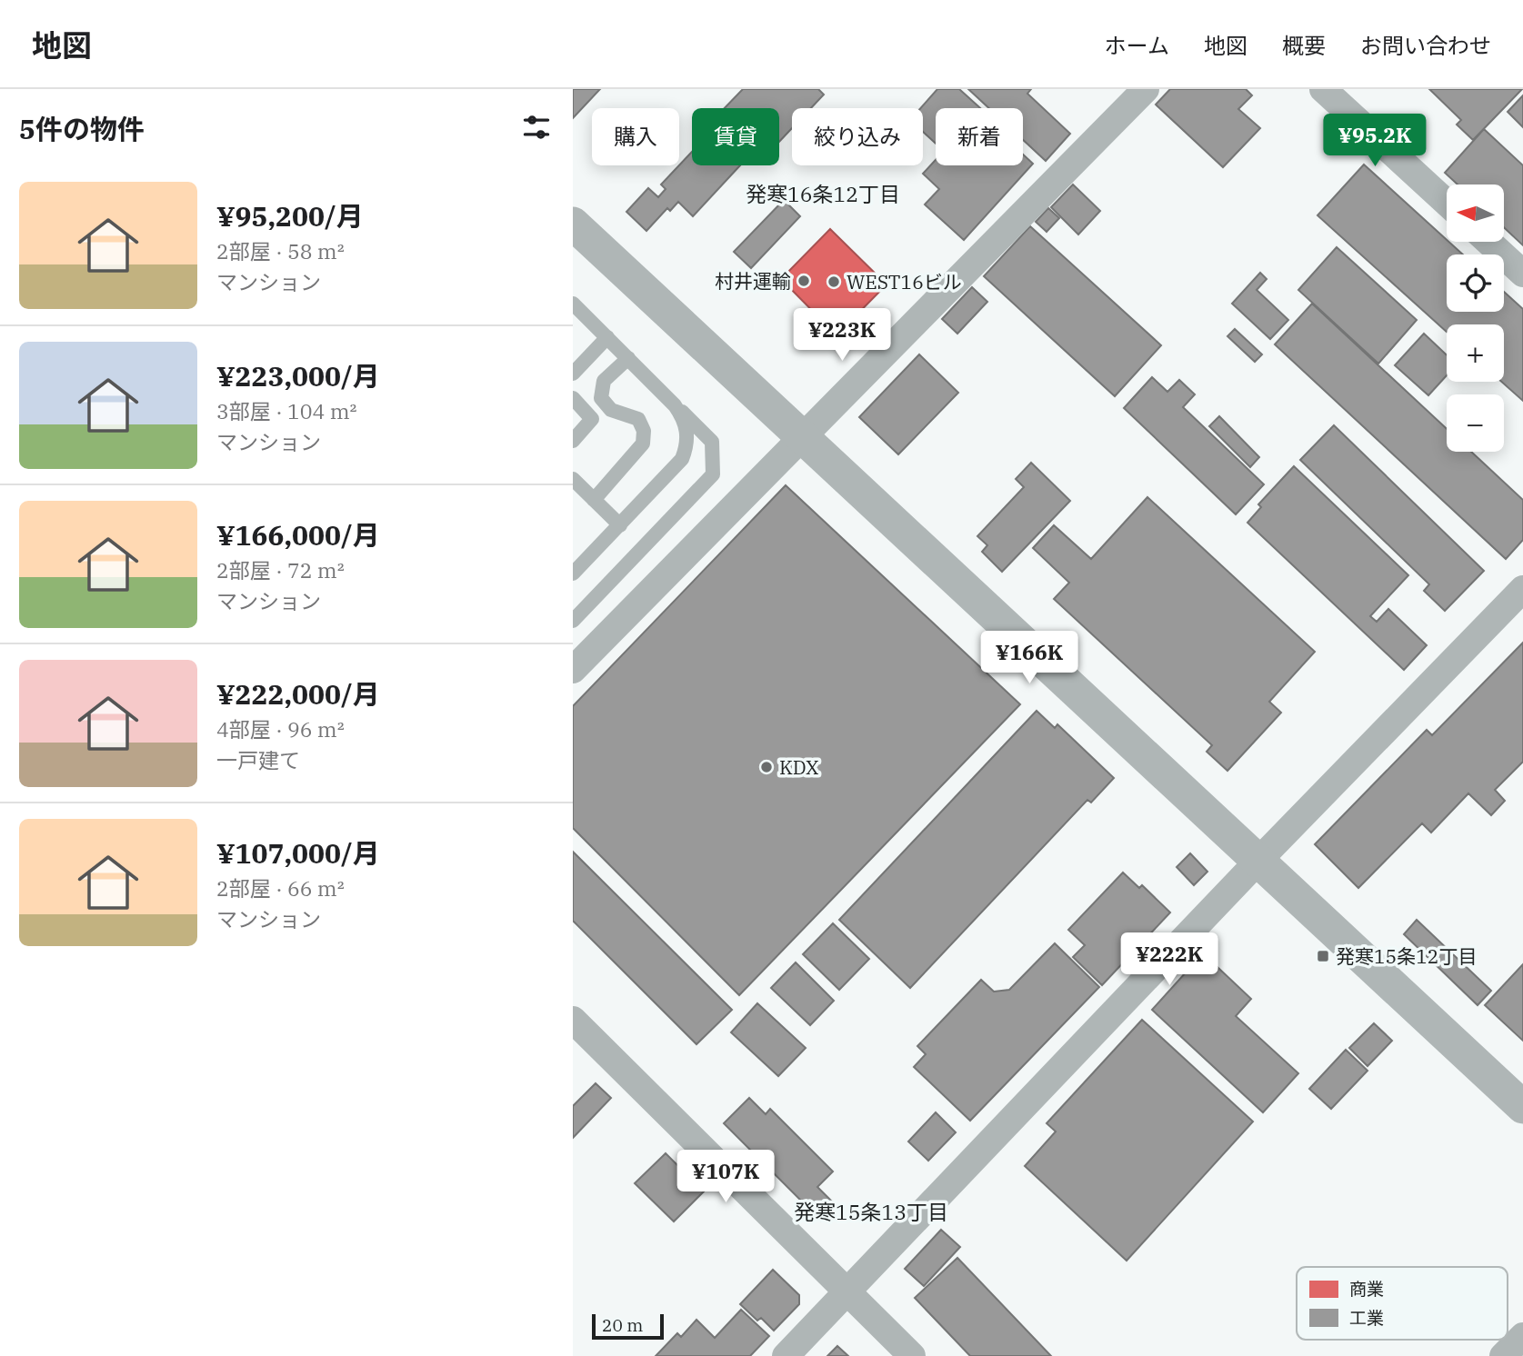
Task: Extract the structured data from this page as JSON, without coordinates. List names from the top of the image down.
{
  "districts": ["発寒16条12丁目", "発寒15条13丁目"],
  "places": {
    "other": ["村井運輸", "WEST16ビル", "KDX"],
    "transit": ["発寒15条12丁目"]
  },
  "legend": ["商業", "工業"],
  "scale_bar": "20 m",
  "north": "left",
  "page": {
    "header": "地図",
    "nav": [
      "ホーム",
      "地図",
      "概要",
      "お問い合わせ"
    ],
    "heading": "5件の物件",
    "chip": [
      "購入",
      "賃貸",
      "絞り込み",
      "新着"
    ],
    "price": [
      "¥95.2K",
      "¥223K",
      "¥166K",
      "¥222K",
      "¥107K"
    ],
    "list": [
      {
        "name": "¥95,200/月",
        "note": "2部屋 · 58 m² · マンション"
      },
      {
        "name": "¥223,000/月",
        "note": "3部屋 · 104 m² · マンション"
      },
      {
        "name": "¥166,000/月",
        "note": "2部屋 · 72 m² · マンション"
      },
      {
        "name": "¥222,000/月",
        "note": "4部屋 · 96 m² · 一戸建て"
      },
      {
        "name": "¥107,000/月",
        "note": "2部屋 · 66 m² · マンション"
      }
    ],
    "map_buttons": ["+", "−"],
    "scale": "20 m"
  }
}
